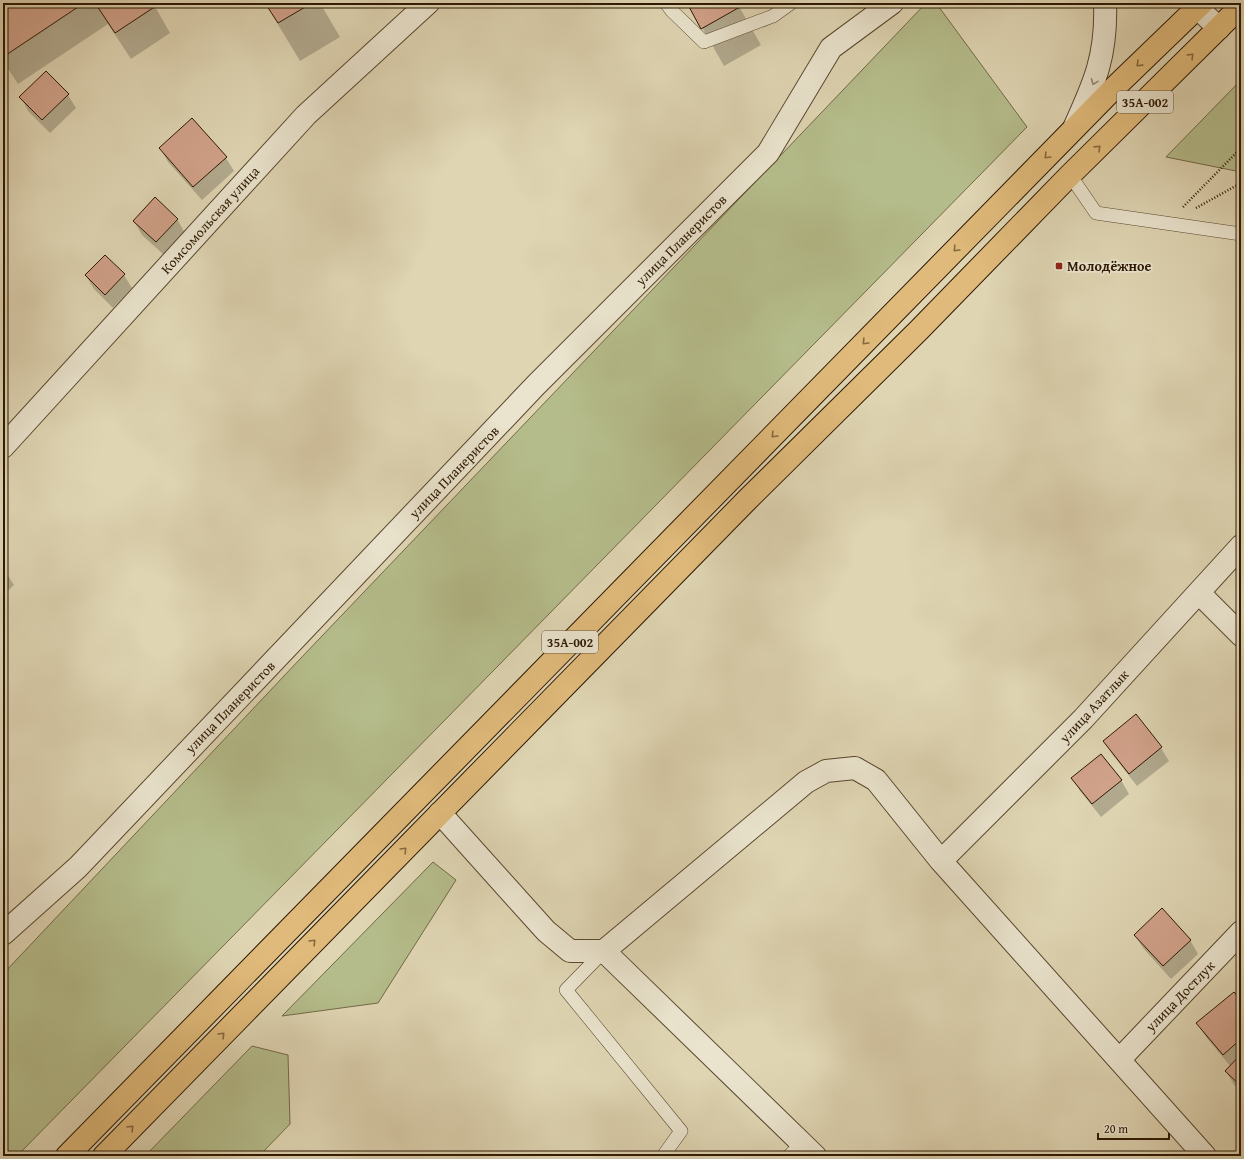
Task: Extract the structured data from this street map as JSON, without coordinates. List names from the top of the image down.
{
  "streets": {
    "main road": ["35А-002"],
    "street": [
      "Комсомольская улица",
      "улица Планеристов",
      "улица Азатлык",
      "улица Достлук"
    ]
  },
  "places": {
    "transit": ["Молодёжное"]
  },
  "scale_bar": "20 m"
}
